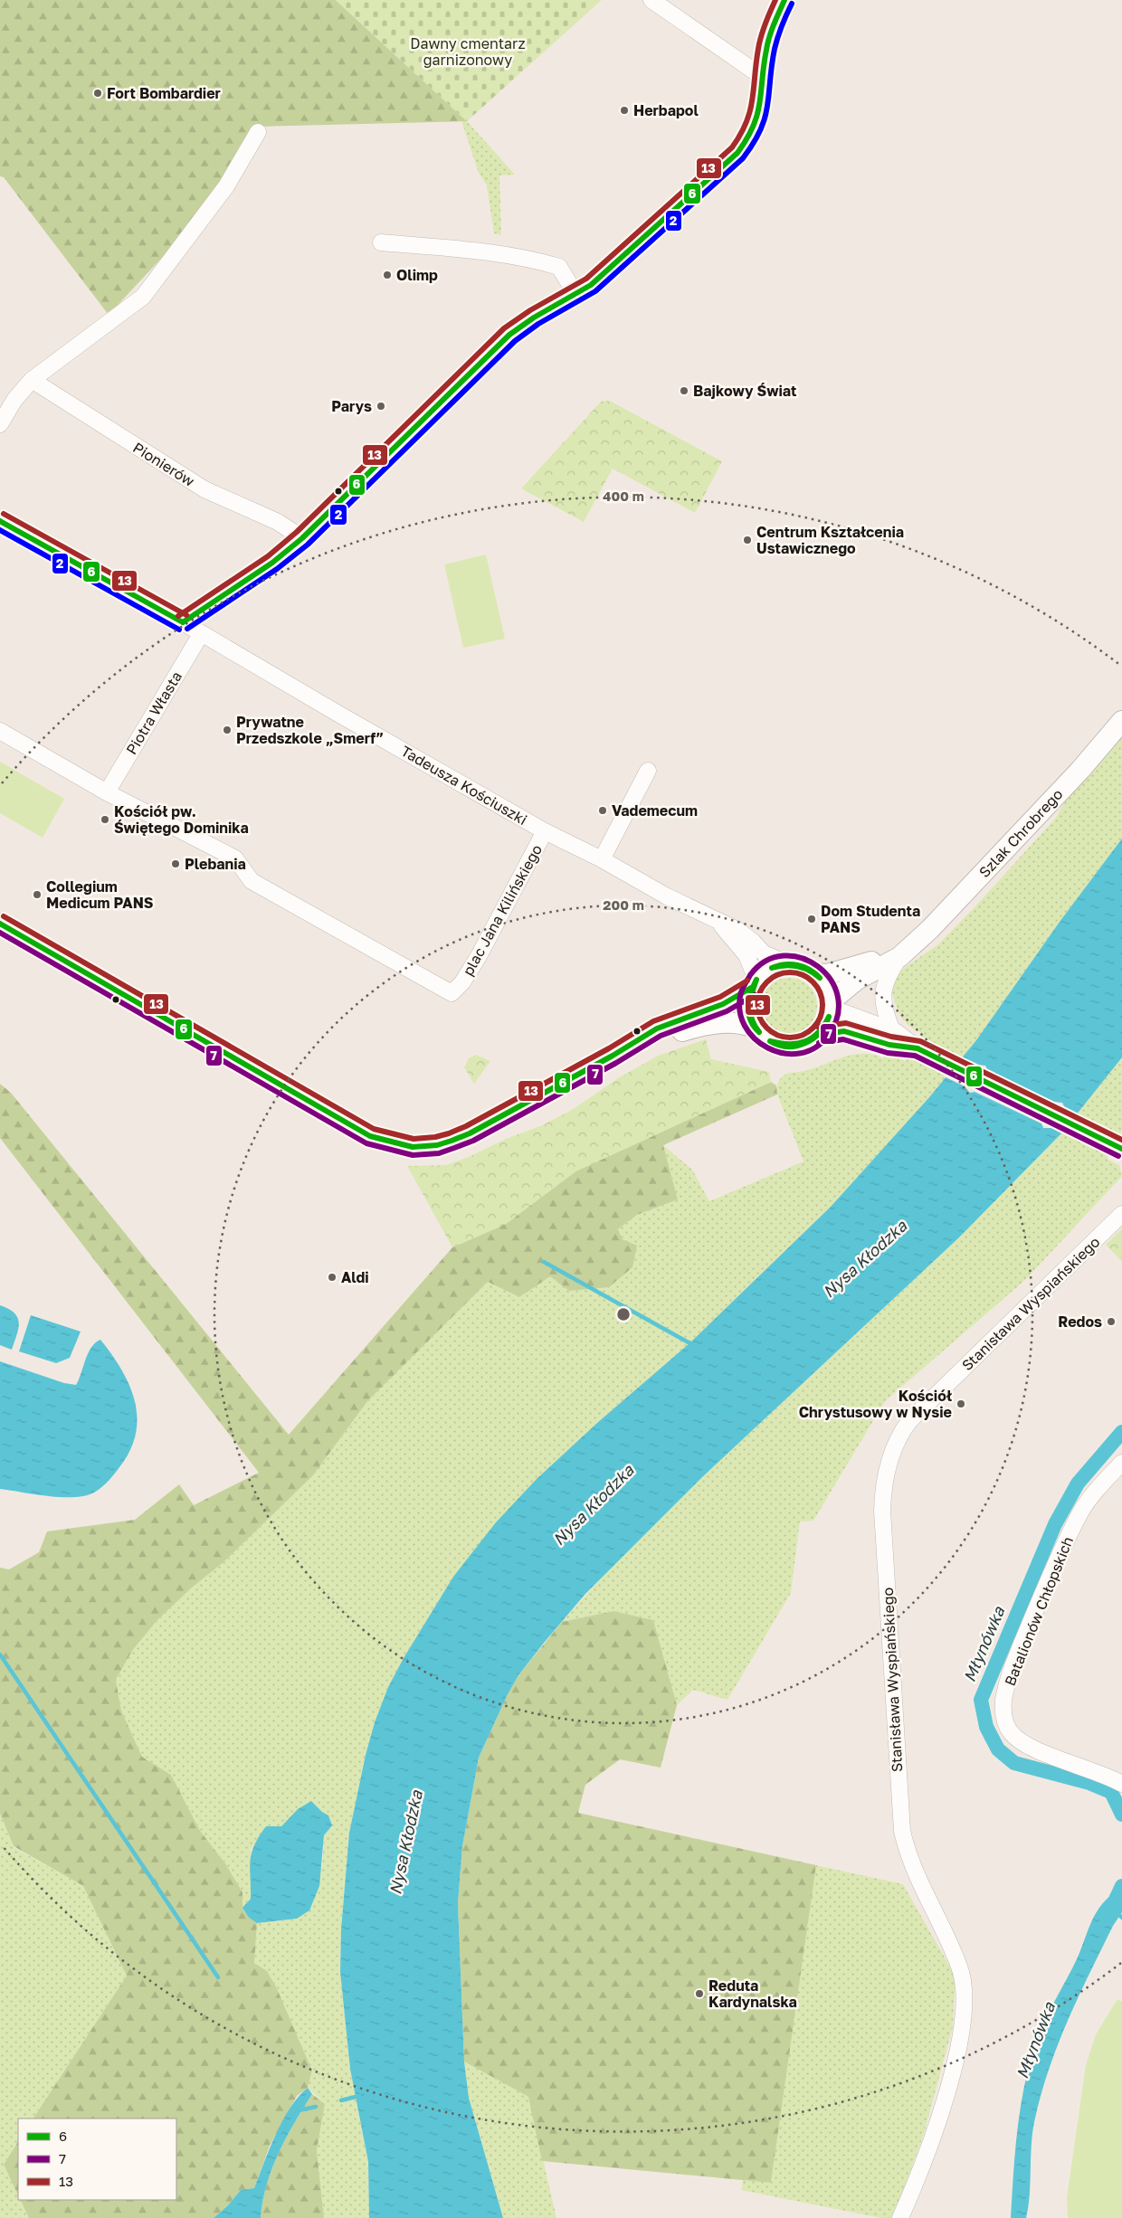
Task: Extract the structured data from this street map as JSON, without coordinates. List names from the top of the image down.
{
  "streets": {
    "main road": ["Szlak Chrobrego"],
    "street": [
      "Pionierów",
      "Piotra Własta",
      "Tadeusza Kościuszki",
      "plac Jana Kilińskiego",
      "Stanisława Wyspiańskiego",
      "Batalionów Chłopskich"
    ]
  },
  "crossings": [
    ["Piotra Własta", "Tadeusza Kościuszki"],
    ["Piotra Własta", "plac Jana Kilińskiego"],
    ["Tadeusza Kościuszki", "Szlak Chrobrego"],
    ["Tadeusza Kościuszki", "plac Jana Kilińskiego"]
  ],
  "water": ["Nysa Kłodzka", "Młynówka"],
  "parks": ["Dawny cmentarz garnizonowy"],
  "places": [
    "Fort Bombardier",
    "Herbapol",
    "Olimp",
    "Bajkowy Świat",
    "Parys",
    "Centrum Kształcenia Ustawicznego",
    "Prywatne Przedszkole „Smerf”",
    "Vademecum",
    "Kościół pw. Świętego Dominika",
    "Plebania",
    "Collegium Medicum PANS",
    "Dom Studenta PANS",
    "Aldi",
    "Redos",
    "Kościół Chrystusowy w Nysie",
    "Reduta Kardynalska"
  ],
  "lines": [
    "transit line 6",
    "transit line 13",
    "transit line 2",
    "transit line 7"
  ],
  "legend": ["6", "7", "13"],
  "rings": ["400 m", "200 m"]
}
